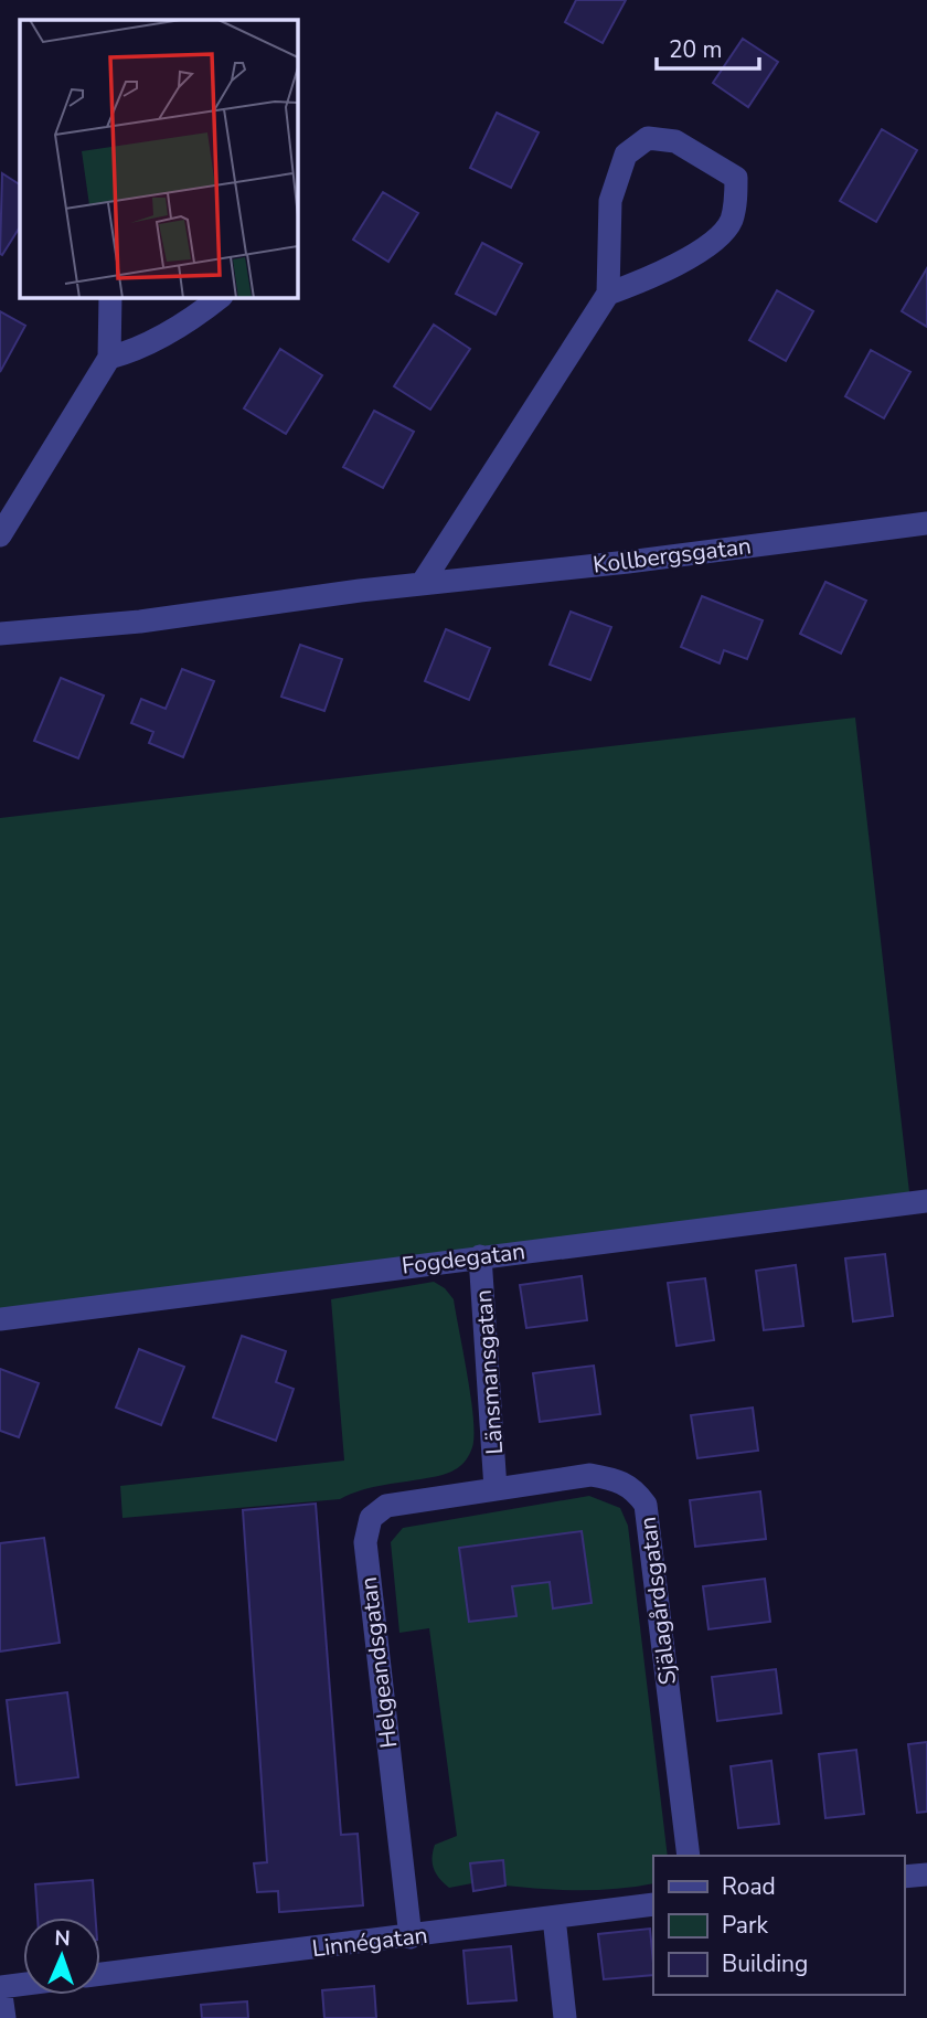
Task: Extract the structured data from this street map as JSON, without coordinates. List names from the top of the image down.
{
  "streets": {
    "street": [
      "Kollbergsgatan",
      "Fogdegatan",
      "Länsmansgatan",
      "Själagårdsgatan",
      "Helgeandsgatan",
      "Linnégatan"
    ]
  },
  "crossings": [
    ["Fogdegatan", "Länsmansgatan"],
    ["Länsmansgatan", "Själagårdsgatan"],
    ["Länsmansgatan", "Helgeandsgatan"],
    ["Själagårdsgatan", "Helgeandsgatan"],
    ["Helgeandsgatan", "Linnégatan"]
  ],
  "legend": ["Road", "Park", "Building"],
  "scale_bar": "20 m",
  "north": "top"
}
